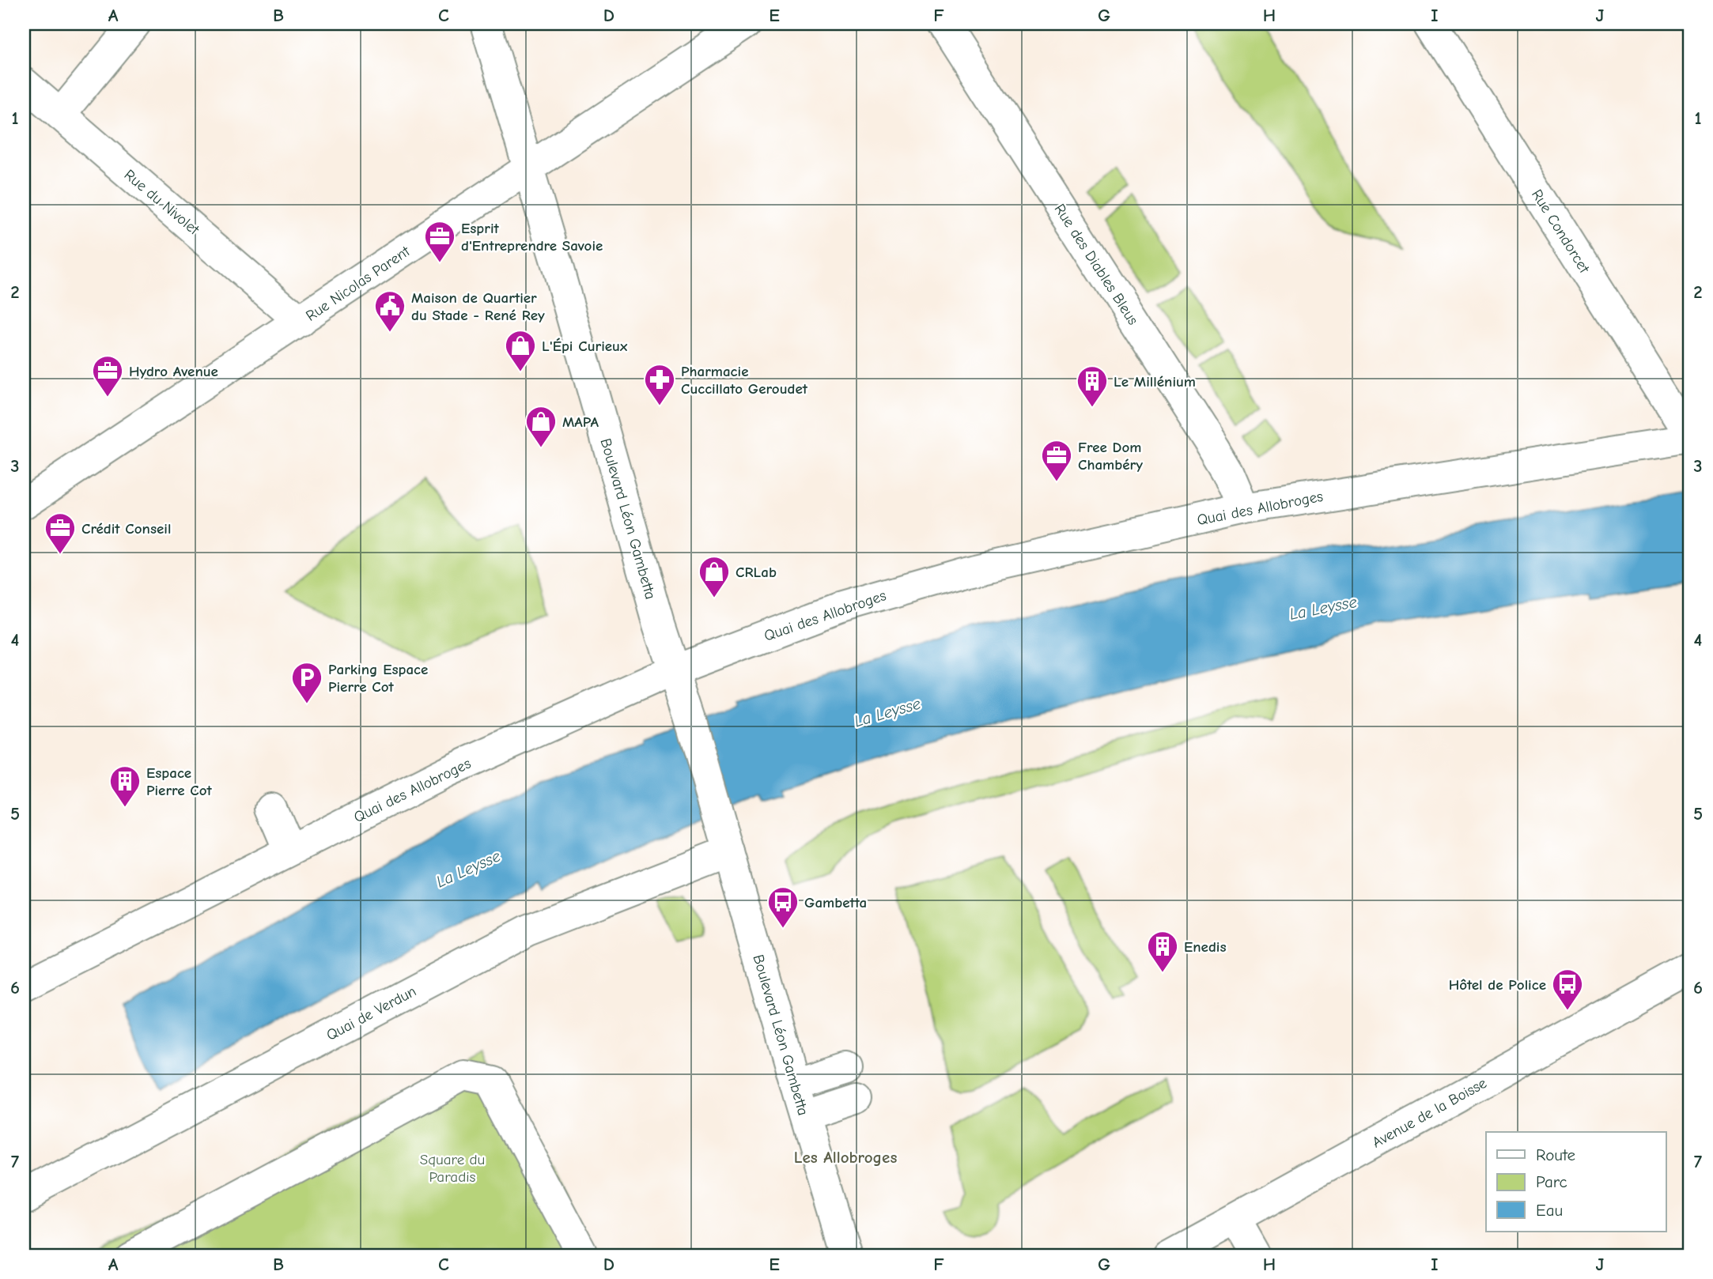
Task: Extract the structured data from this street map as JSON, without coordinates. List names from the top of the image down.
{
  "streets": {
    "main road": [
      "Rue du Nivolet",
      "Rue Condorcet",
      "Rue des Diables Bleus",
      "Rue Nicolas Parent",
      "Quai des Allobroges",
      "Boulevard Léon Gambetta",
      "Quai de Verdun",
      "Avenue de la Boisse"
    ]
  },
  "crossings": [
    ["Rue du Nivolet", "Rue Nicolas Parent"],
    ["Rue Condorcet", "Quai des Allobroges"],
    ["Rue des Diables Bleus", "Quai des Allobroges"],
    ["Rue Nicolas Parent", "Boulevard Léon Gambetta"],
    ["Quai des Allobroges", "Boulevard Léon Gambetta"],
    ["Boulevard Léon Gambetta", "Quai de Verdun"]
  ],
  "districts": ["Les Allobroges"],
  "water": ["La Leysse"],
  "parks": ["Square du Paradis"],
  "places": {
    "office": [
      "Esprit d'Entreprendre Savoie",
      "Hydro Avenue",
      "Free Dom Chambéry",
      "Crédit Conseil"
    ],
    "public building": ["Maison de Quartier du Stade - René Rey"],
    "shop": ["L'Épi Curieux", "MAPA", "CRLab"],
    "pharmacy": ["Pharmacie Cuccillato Geroudet"],
    "building": ["Le Millénium", "Espace Pierre Cot", "Enedis"],
    "parking": ["Parking Espace Pierre Cot"],
    "bus stop": ["Gambetta", "Hôtel de Police"]
  },
  "legend": ["Route", "Parc", "Eau"],
  "grid": {
    "columns": [
      "A",
      "B",
      "C",
      "D",
      "E",
      "F",
      "G",
      "H",
      "I",
      "J"
    ],
    "rows": [
      "1",
      "2",
      "3",
      "4",
      "5",
      "6",
      "7"
    ]
  }
}
